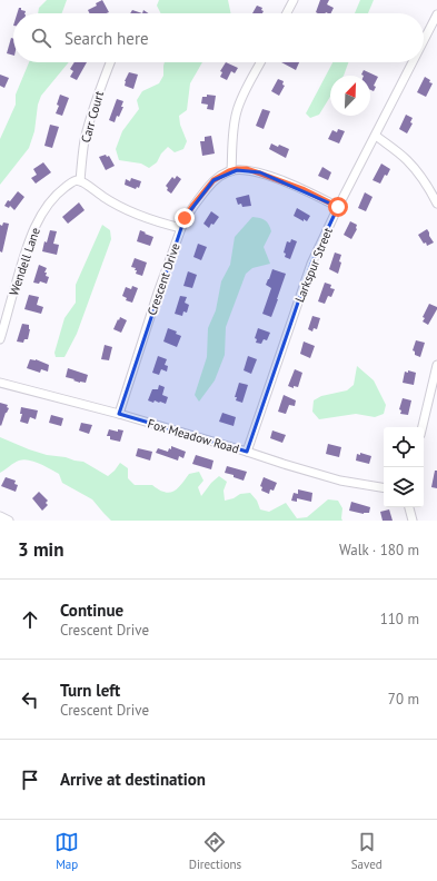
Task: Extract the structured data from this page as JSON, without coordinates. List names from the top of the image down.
{
  "streets": {
    "street": [
      "Carr Court",
      "Wendell Lane",
      "Larkspur Street",
      "Crescent Drive",
      "Fox Meadow Road"
    ]
  },
  "crossings": [
    ["Carr Court", "Wendell Lane"],
    ["Larkspur Street", "Crescent Drive"],
    ["Larkspur Street", "Fox Meadow Road"],
    ["Crescent Drive", "Fox Meadow Road"]
  ],
  "north": "top right",
  "page": {
    "search": "Search here",
    "heading": ["3 min", "Walk · 180 m"],
    "list": [
      ["Continue", "Crescent Drive", "110 m"],
      ["Turn left", "Crescent Drive", "70 m"],
      "Arrive at destination"
    ],
    "nav": ["Map", "Directions", "Saved"]
  }
}
